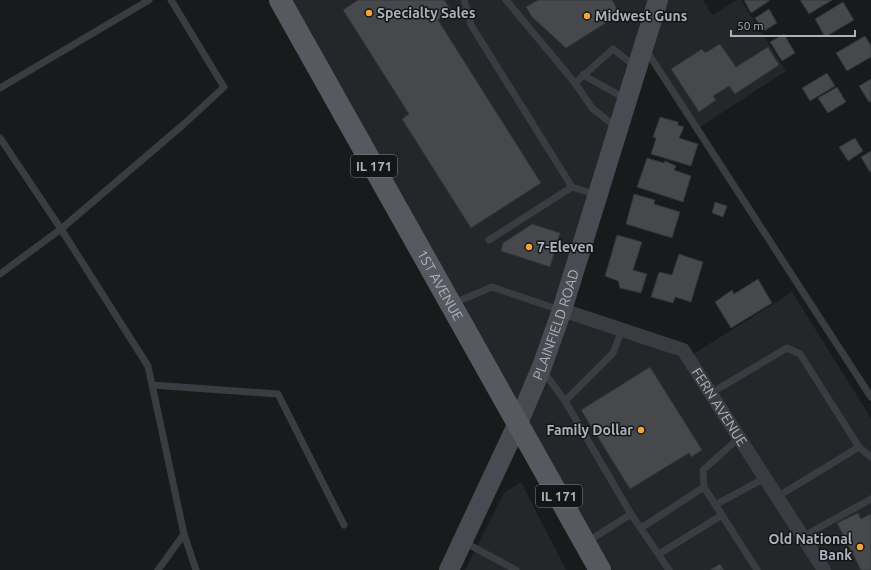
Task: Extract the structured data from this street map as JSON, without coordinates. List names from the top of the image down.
{
  "streets": {
    "main road": ["IL 171", "1ST AVENUE"],
    "street": ["PLAINFIELD ROAD", "FERN AVENUE"]
  },
  "crossings": [
    ["1ST AVENUE", "PLAINFIELD ROAD"],
    ["PLAINFIELD ROAD", "FERN AVENUE"]
  ],
  "places": [
    "Specialty Sales",
    "Midwest Guns",
    "7-Eleven",
    "Family Dollar",
    "Old National Bank"
  ],
  "scale_bar": "50 m"
}
